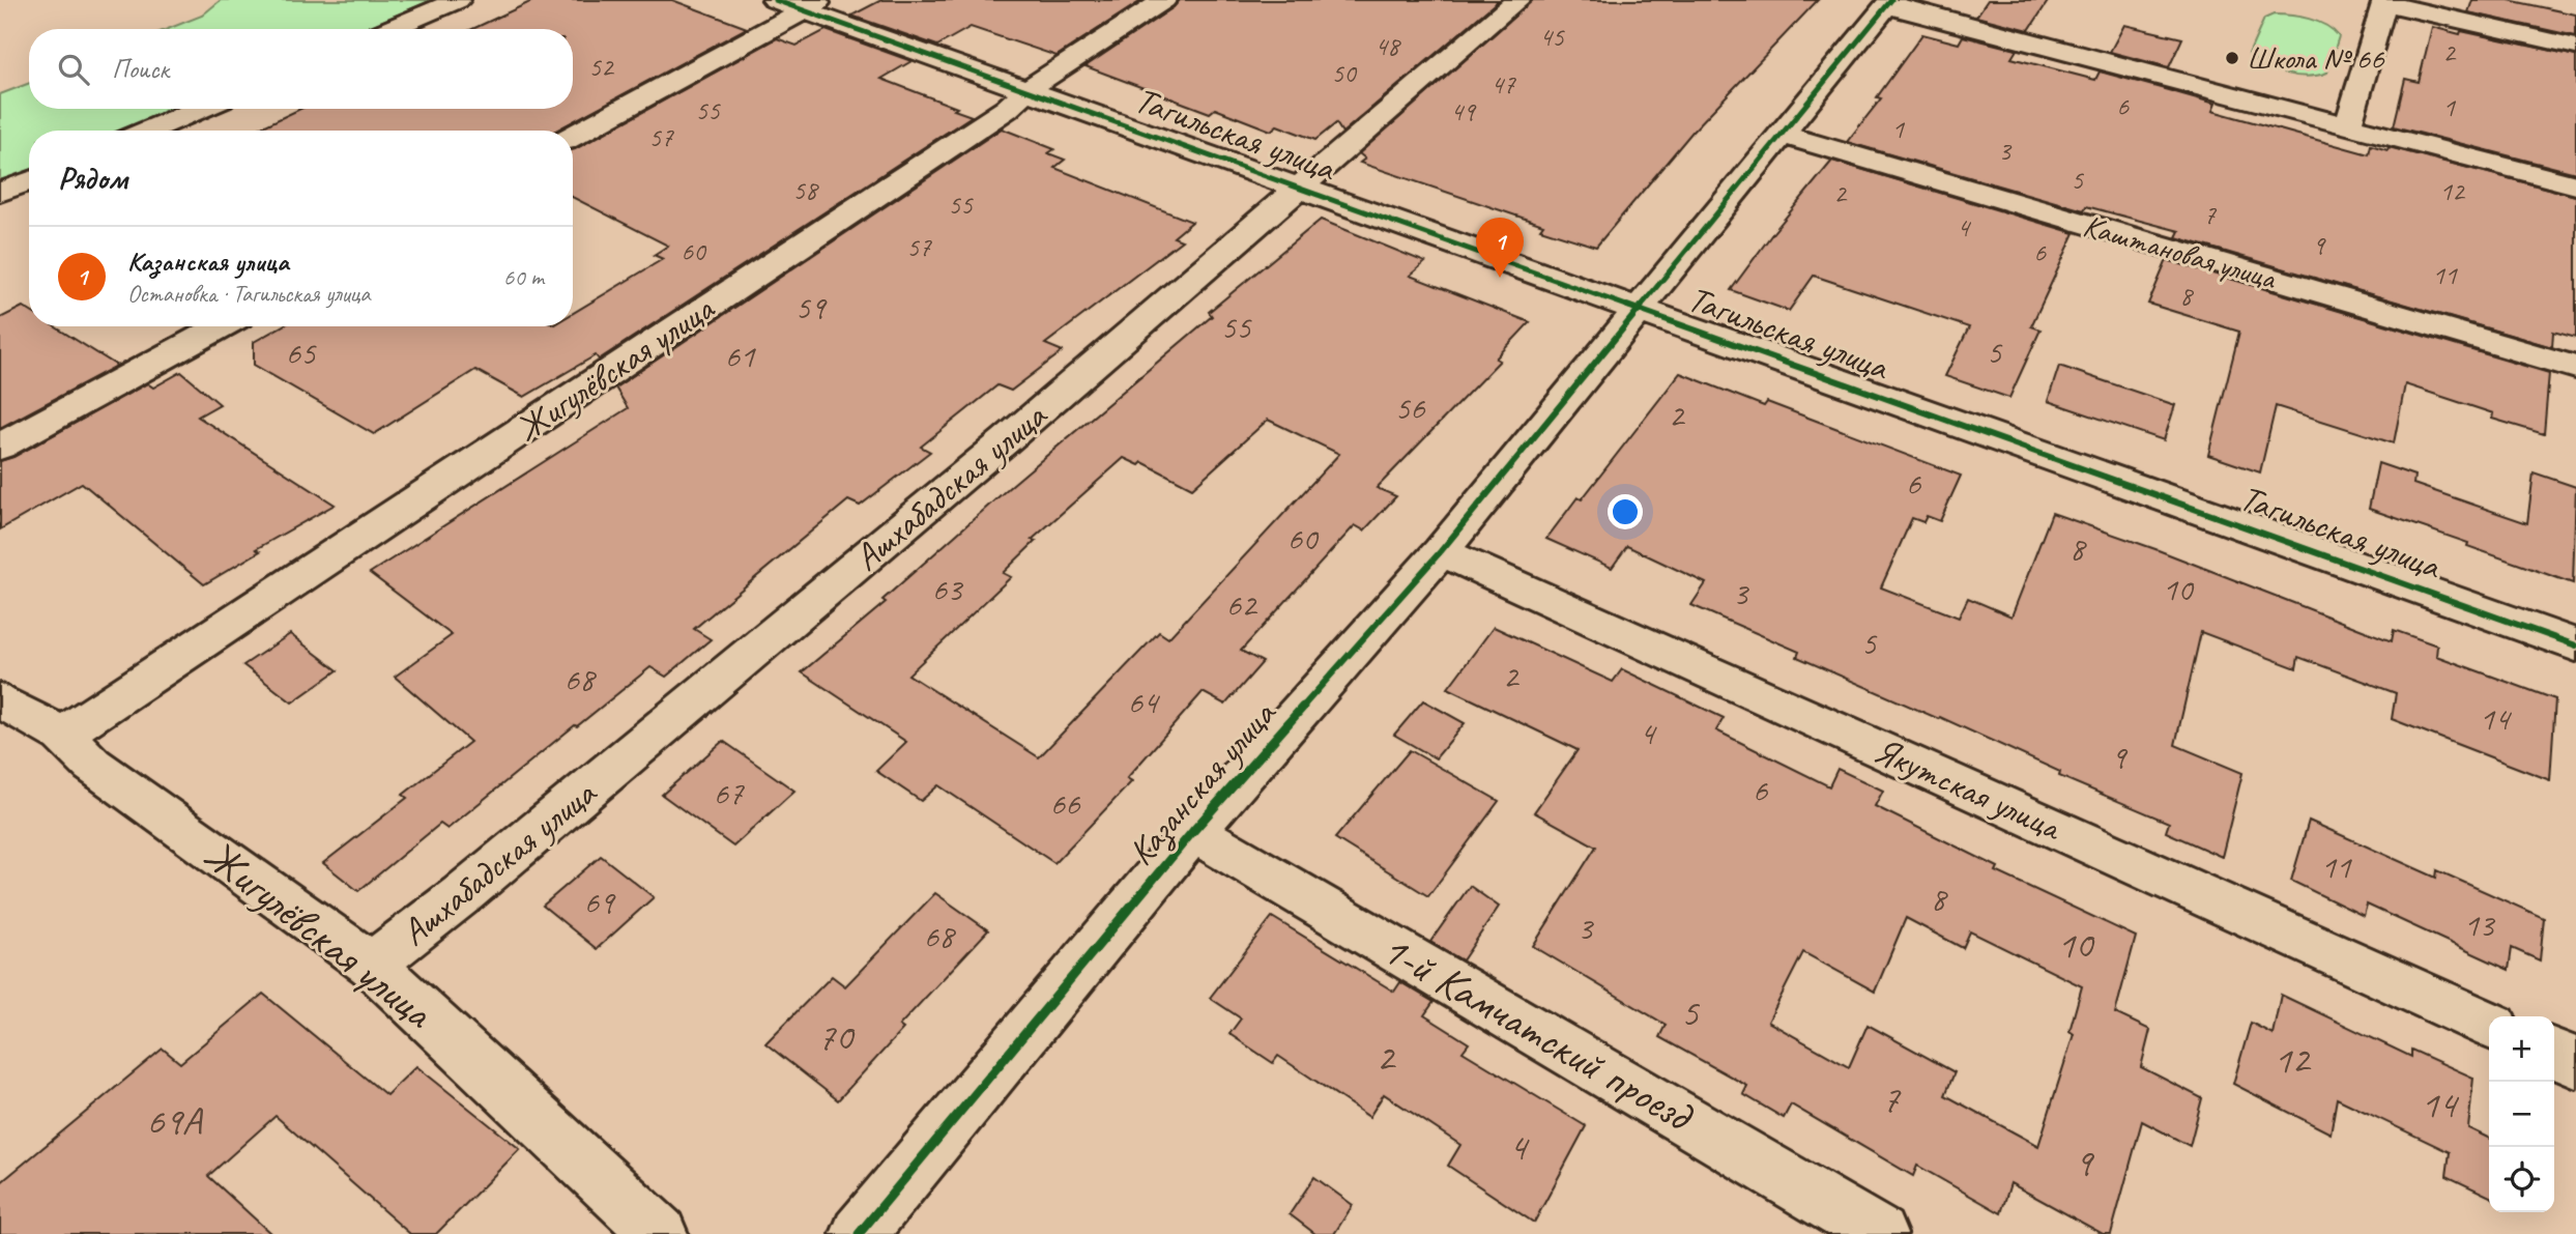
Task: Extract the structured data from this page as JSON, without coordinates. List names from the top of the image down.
{
  "streets": {
    "street": [
      "Тагильская улица",
      "Каштановая улица",
      "Жигулёвская улица",
      "Ашхабадская улица",
      "Казанская улица",
      "Якутская улица",
      "1-й Камчатский проезд"
    ]
  },
  "crossings": [
    ["Тагильская улица", "Жигулёвская улица"],
    ["Тагильская улица", "Ашхабадская улица"],
    ["Тагильская улица", "Казанская улица"],
    ["Каштановая улица", "Казанская улица"],
    ["Жигулёвская улица", "Ашхабадская улица"],
    ["Казанская улица", "Якутская улица"],
    ["Казанская улица", "1-й Камчатский проезд"]
  ],
  "places": ["Школа № 66"],
  "house_numbers": [
    "45",
    "48",
    "2",
    "52",
    "50",
    "47",
    "6",
    "1",
    "55",
    "49",
    "1",
    "57",
    "3",
    "5",
    "58",
    "12",
    "2",
    "55",
    "7",
    "4",
    "9",
    "57",
    "60",
    "6",
    "11",
    "8",
    "59",
    "55",
    "5",
    "65",
    "61",
    "56",
    "2",
    "6",
    "60",
    "8",
    "63",
    "10",
    "3",
    "62",
    "5",
    "2",
    "68",
    "64",
    "14",
    "4",
    "9",
    "6",
    "67",
    "66",
    "11",
    "8",
    "69",
    "13",
    "3",
    "68",
    "10",
    "5",
    "70",
    "2",
    "12",
    "7",
    "14",
    "69А",
    "4",
    "9"
  ],
  "page": {
    "search": "Поиск",
    "heading": "Рядом",
    "pins": "1",
    "list": [
      {
        "mark": "1",
        "name": "Казанская улица",
        "note": "Остановка · Тагильская улица",
        "value": "60 m"
      }
    ],
    "map_buttons": ["+", "−"]
  }
}
